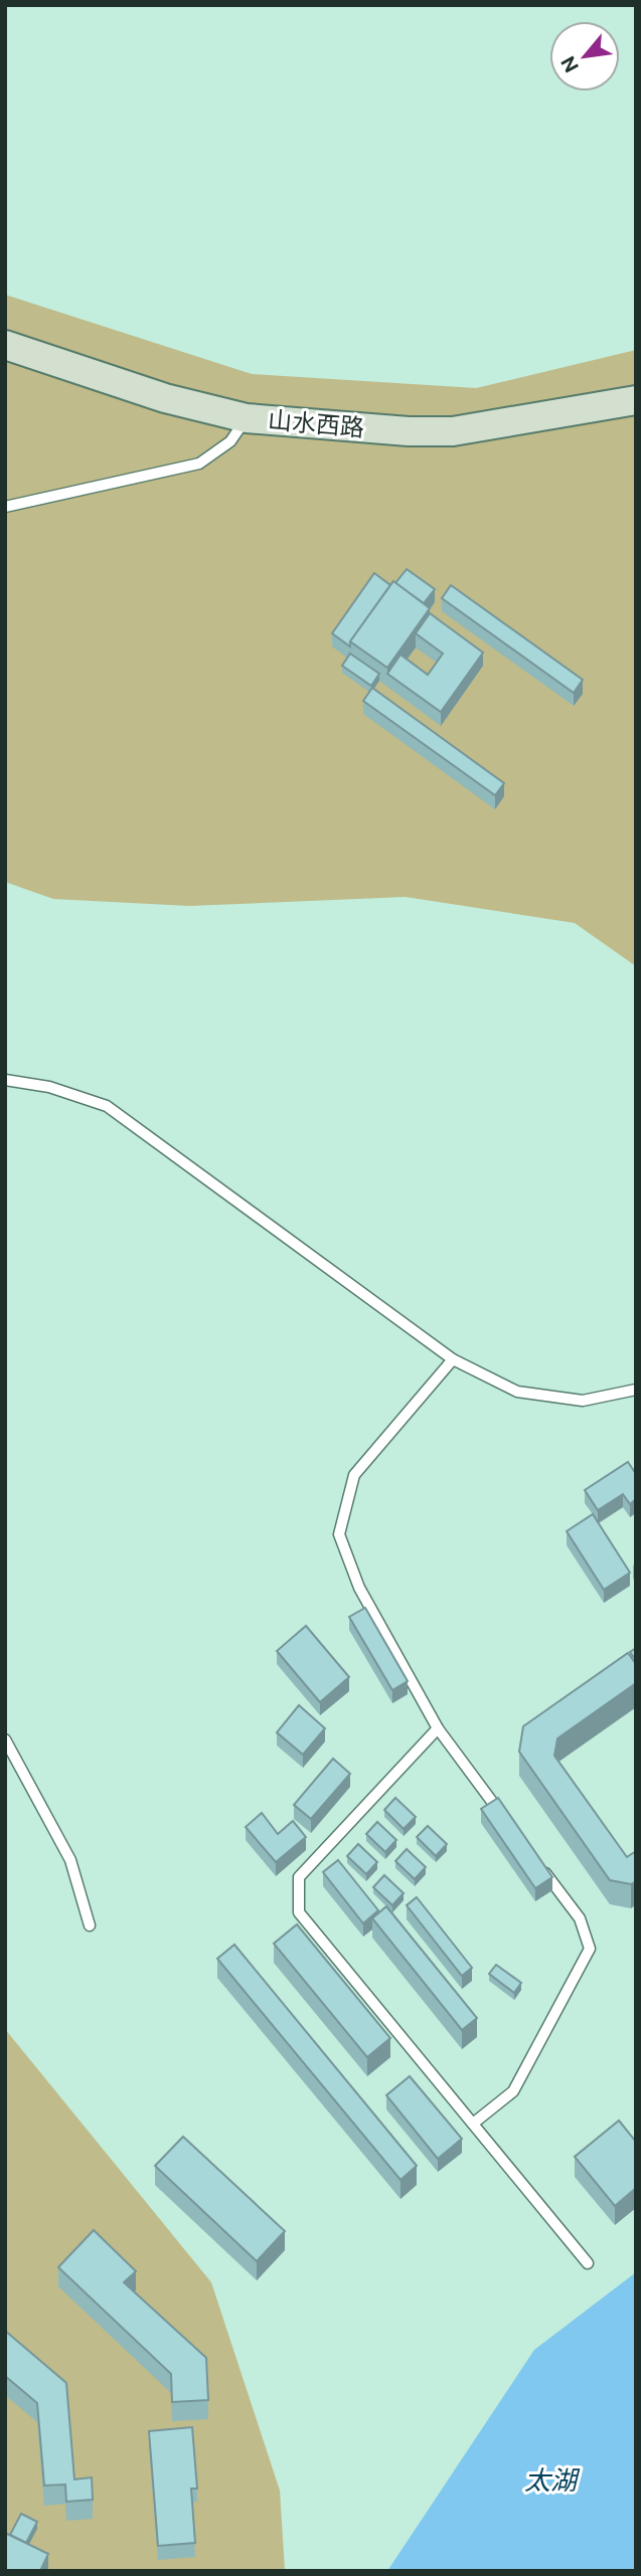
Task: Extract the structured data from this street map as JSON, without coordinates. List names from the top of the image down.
{
  "streets": {
    "street": ["山水西路"]
  },
  "water": ["太湖"],
  "north": "bottom left"
}
